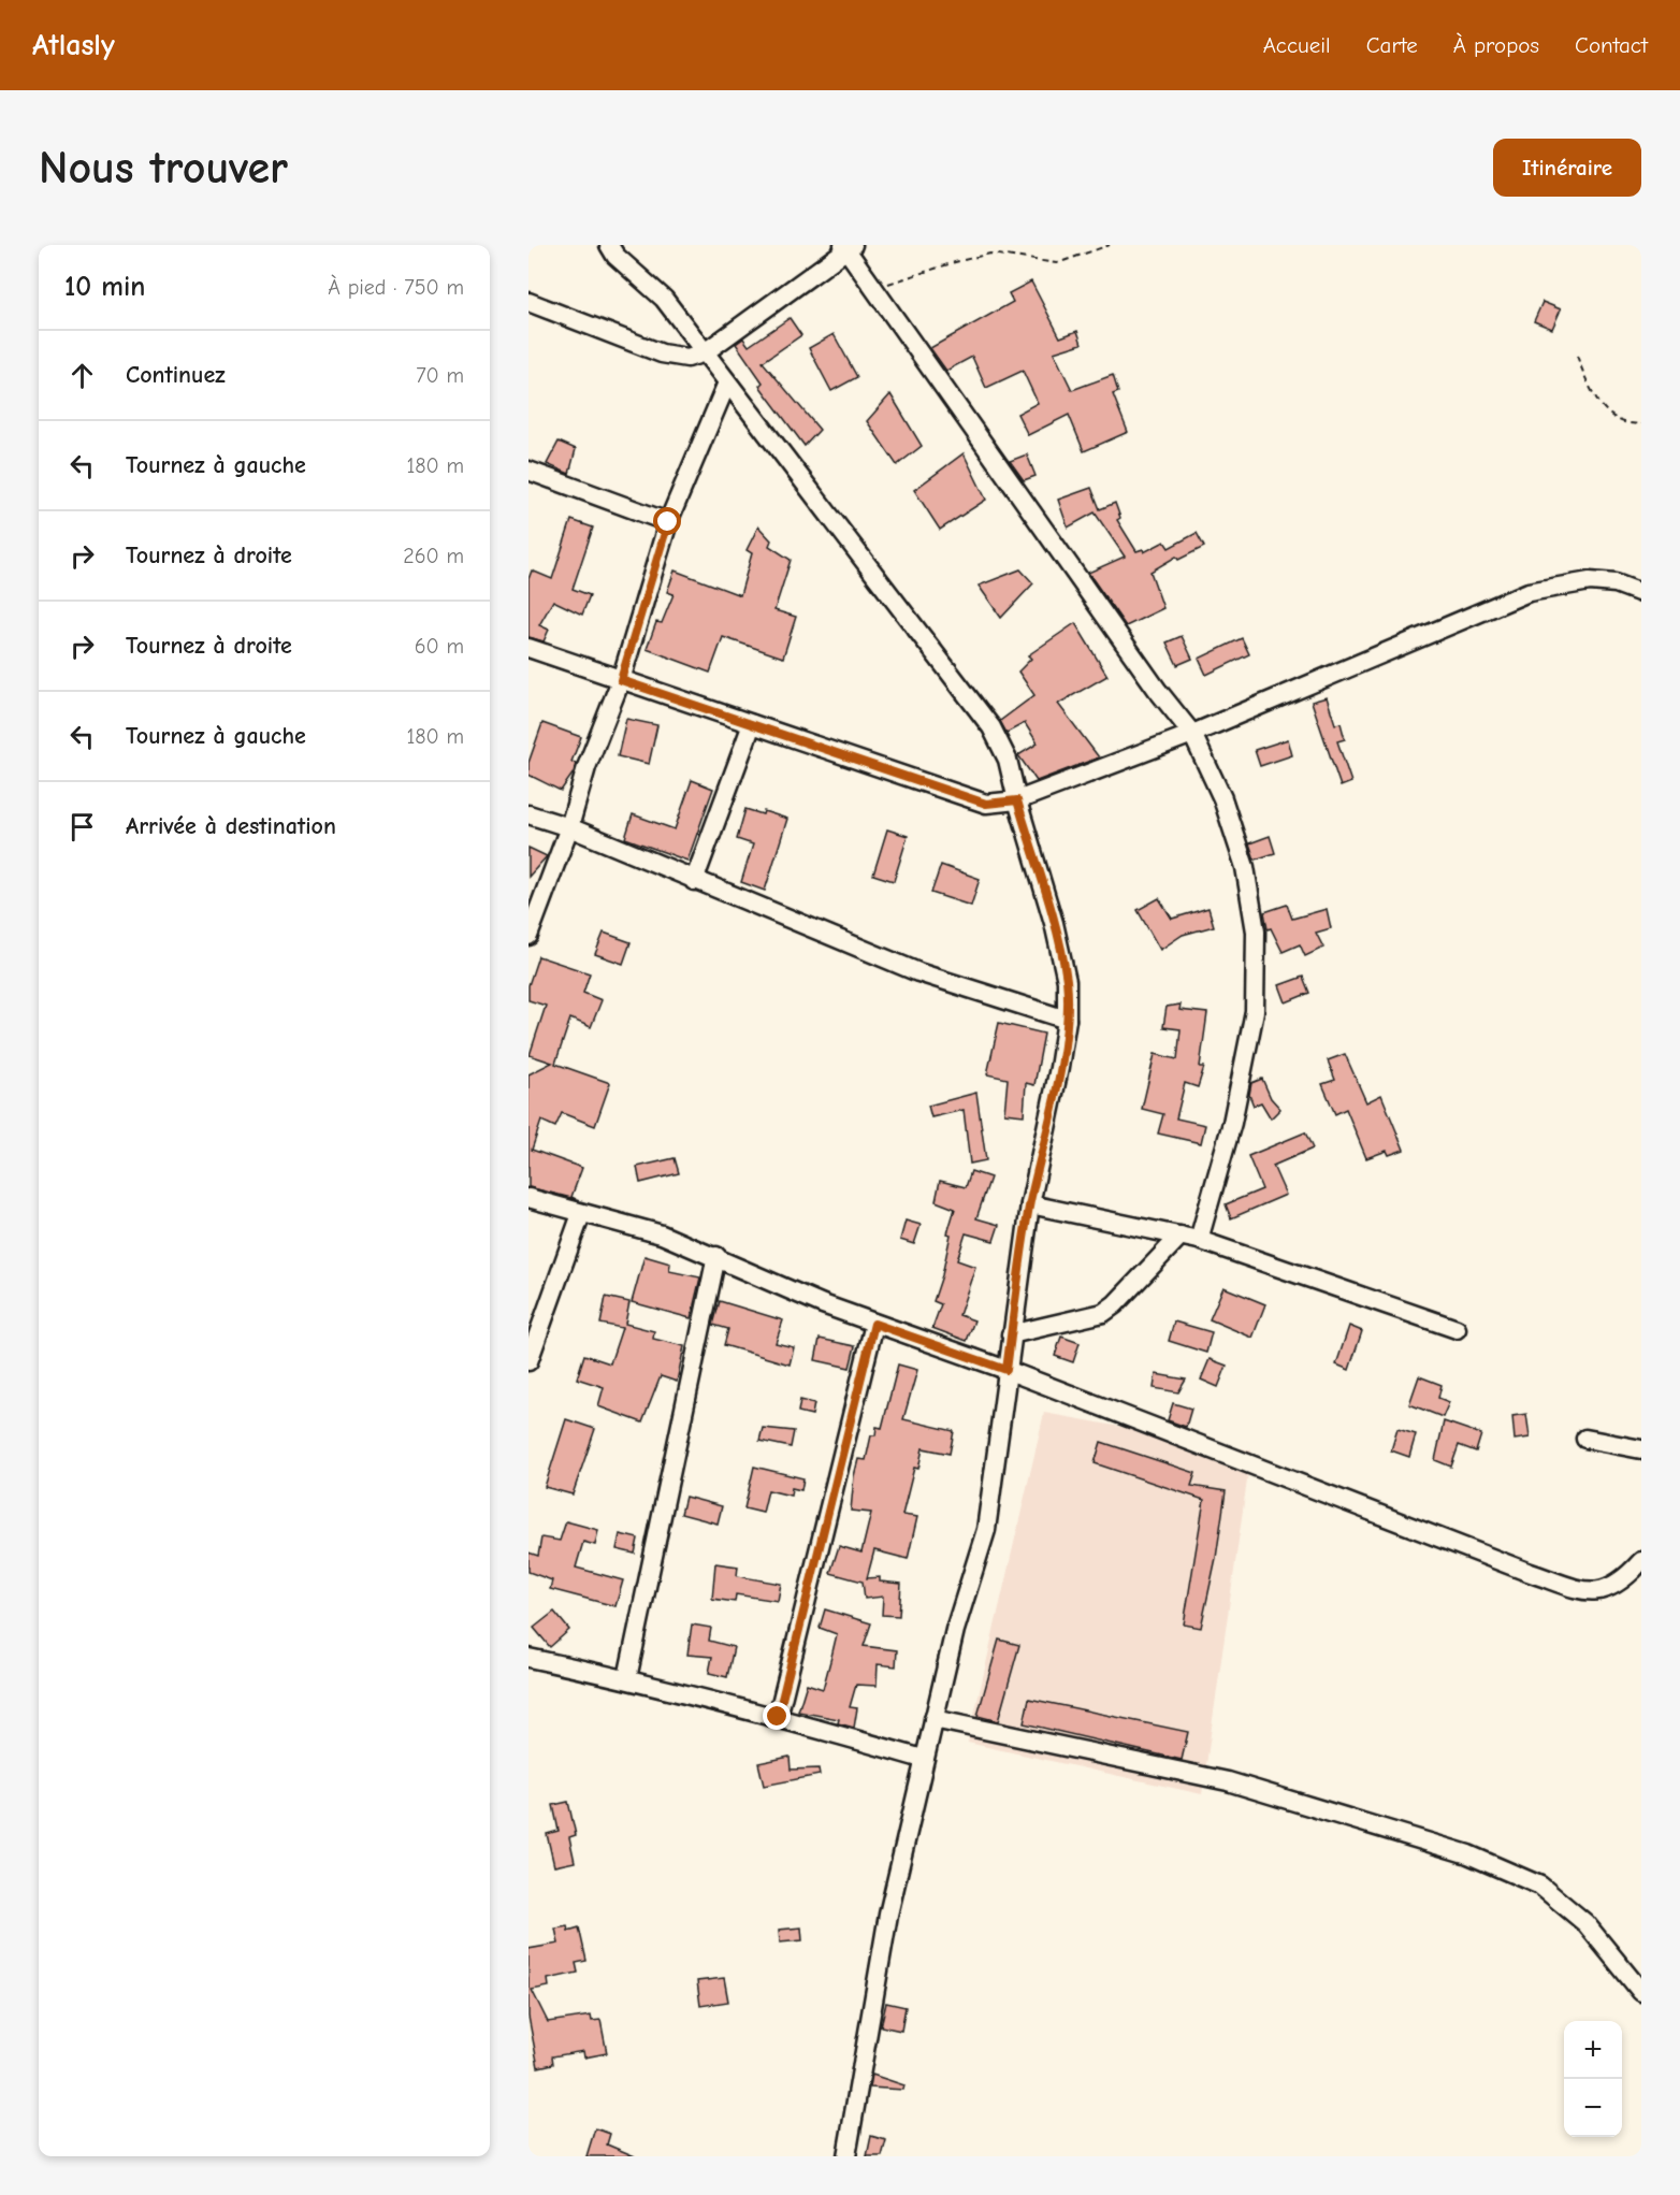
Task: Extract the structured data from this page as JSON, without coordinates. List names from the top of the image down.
{
  "page": {
    "header": "Atlasly",
    "nav": [
      "Accueil",
      "Carte",
      "À propos",
      "Contact"
    ],
    "buttons": "Itinéraire",
    "title": "Nous trouver",
    "heading": ["10 min", "À pied · 750 m"],
    "list": [
      ["Continuez", "70 m"],
      ["Tournez à gauche", "180 m"],
      ["Tournez à droite", "260 m"],
      ["Tournez à droite", "60 m"],
      ["Tournez à gauche", "180 m"],
      "Arrivée à destination"
    ],
    "map_buttons": ["+", "−"]
  }
}
